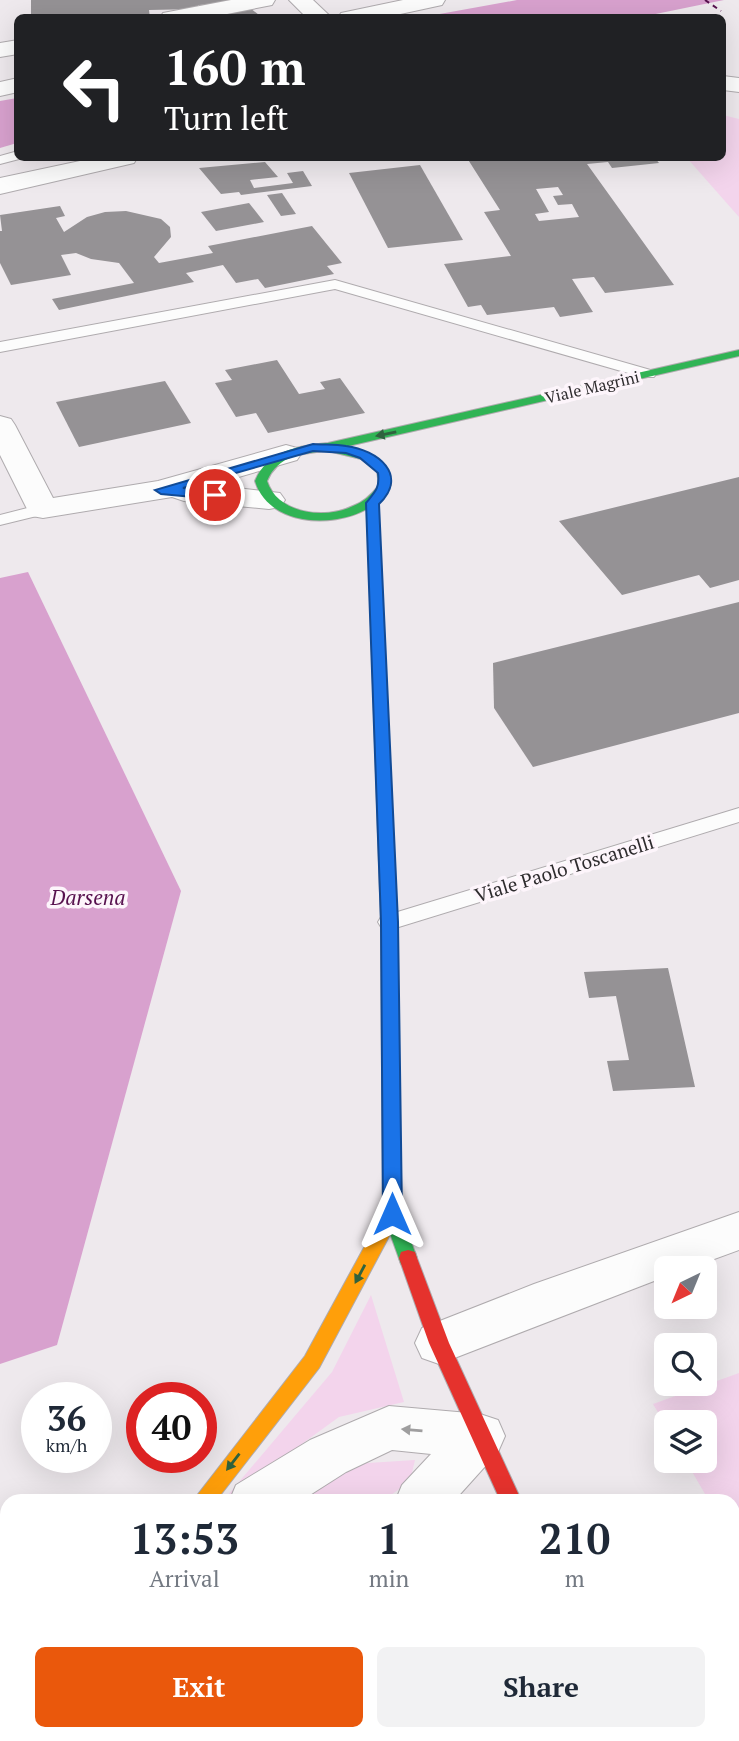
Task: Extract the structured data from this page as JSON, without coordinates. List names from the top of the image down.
{
  "streets": {
    "street": ["Viale Magrini"],
    "lane": ["Viale Paolo Toscanelli"]
  },
  "water": ["Darsena"],
  "north": "bottom left",
  "page": {
    "turn": ["160 m", "Turn left"],
    "speed": "36 km/h",
    "limit": "40",
    "eta": [
      "13:53",
      "Arrival",
      "1",
      "min",
      "210",
      "m"
    ],
    "buttons": ["Exit", "Share"]
  }
}
